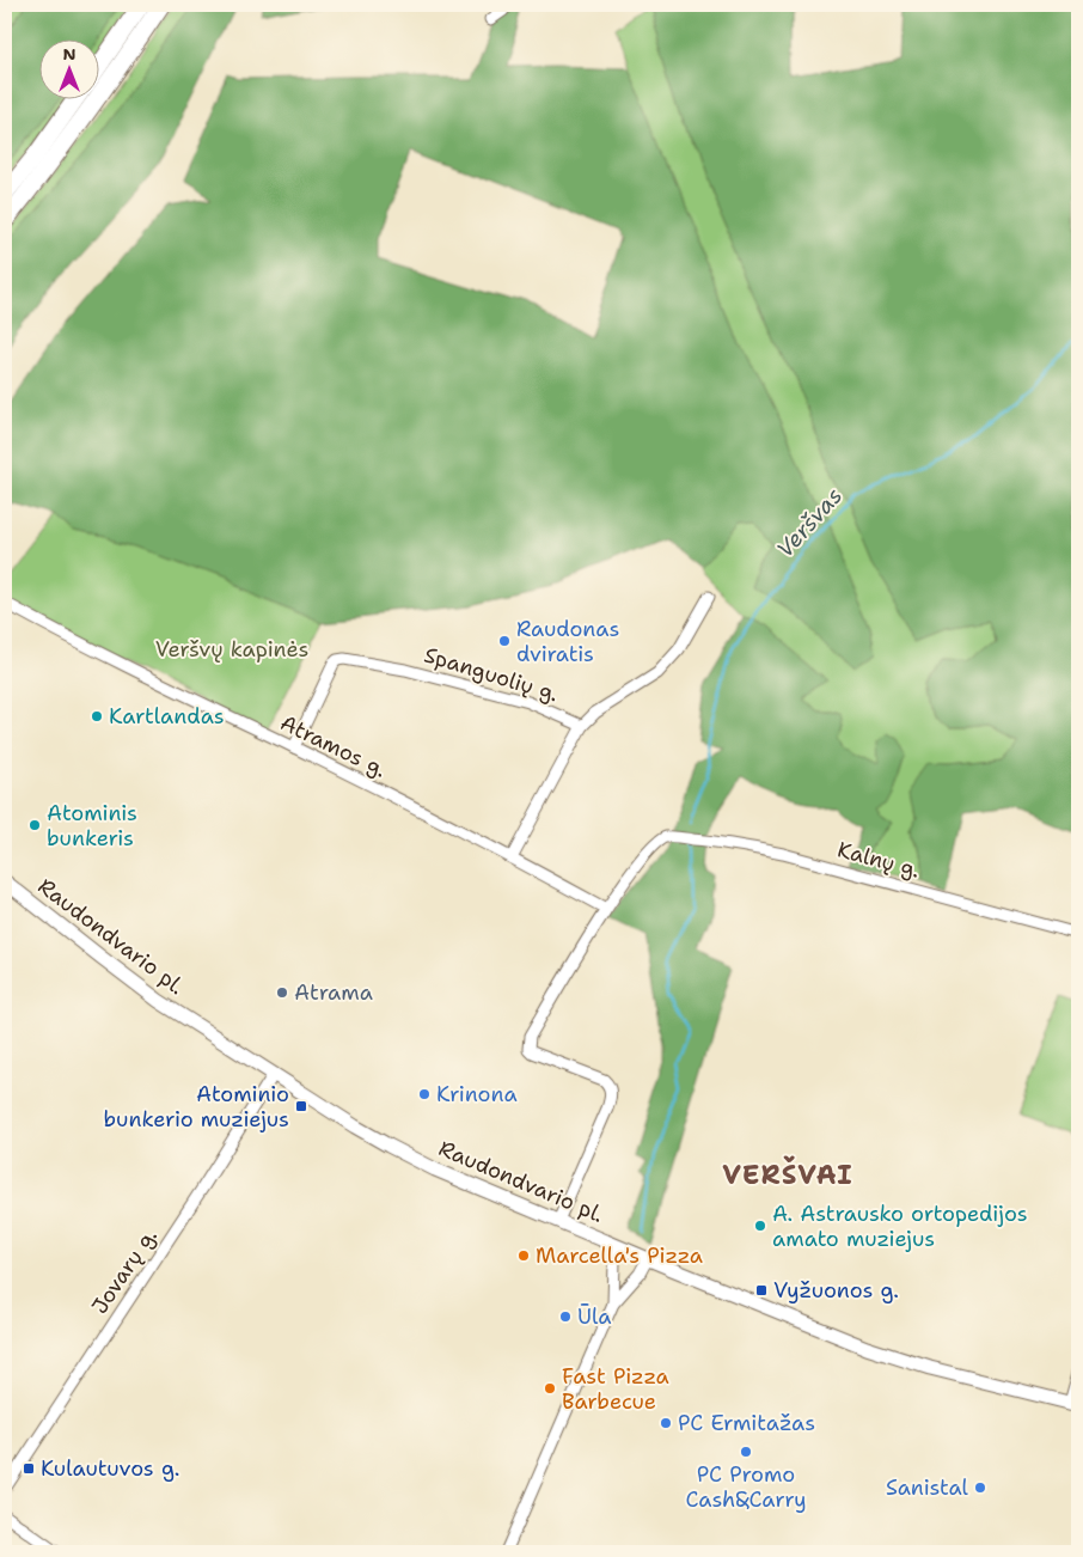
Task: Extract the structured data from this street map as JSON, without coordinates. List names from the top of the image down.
{
  "streets": {
    "main road": ["Raudondvario pl."],
    "street": [
      "Spanguolių g.",
      "Atramos g.",
      "Kalnų g.",
      "Jovarų g."
    ]
  },
  "crossings": [
    ["Spanguolių g.", "Atramos g."],
    ["Atramos g.", "Kalnų g."],
    ["Raudondvario pl.", "Jovarų g."]
  ],
  "districts": ["VERŠVAI"],
  "water": ["Veršvas"],
  "parks": ["Veršvų kapinės"],
  "places": {
    "other": [
      "Raudonas dviratis",
      "Kartlandas",
      "Atominis bunkeris",
      "Atrama",
      "Krinona",
      "A. Astrausko ortopedijos amato muziejus",
      "Marcella's Pizza",
      "Ūla",
      "Fast Pizza Barbecue",
      "PC Ermitažas",
      "PC Promo Cash&Carry",
      "Sanistal"
    ],
    "transit": ["Atominio bunkerio muziejus", "Vyžuonos g.", "Kulautuvos g."]
  },
  "north": "top"
}
